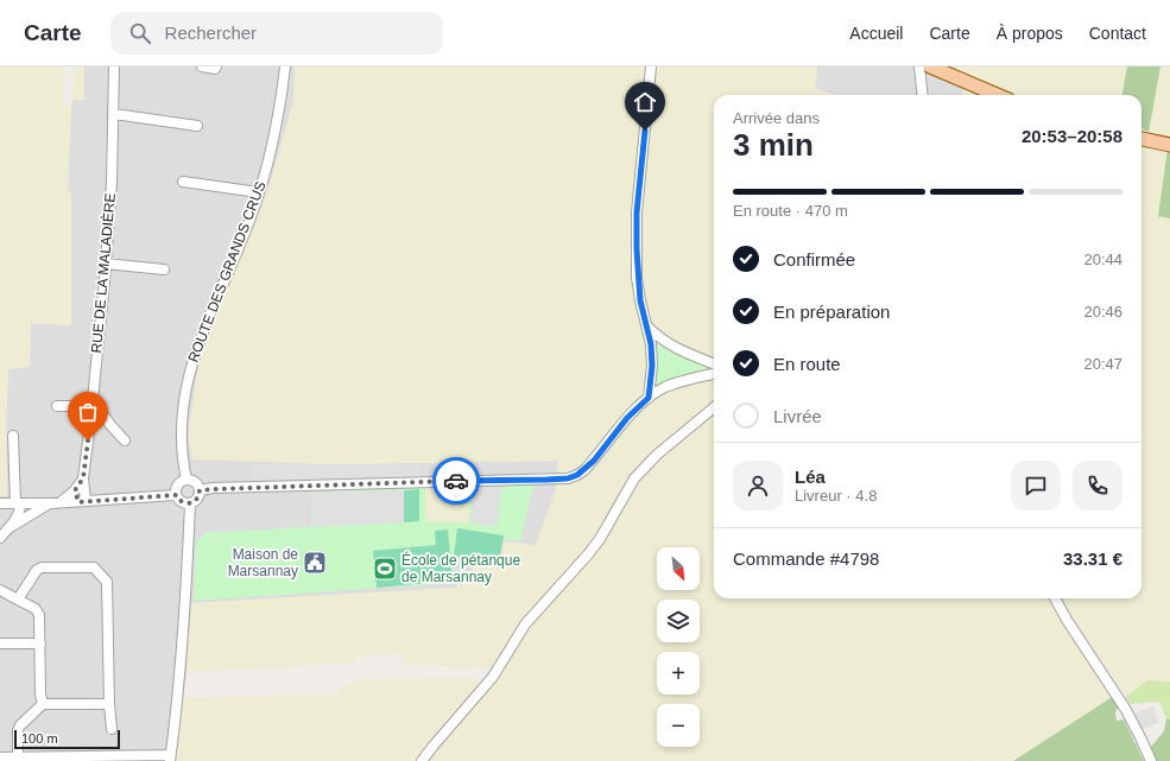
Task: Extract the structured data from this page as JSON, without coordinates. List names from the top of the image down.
{
  "streets": {
    "street": ["ROUTE DES GRANDS CRUS", "RUE DE LA MALADIÈRE"]
  },
  "places": {
    "public building": ["Maison de Marsannay"],
    "sports": ["École de pétanque de Marsannay"]
  },
  "scale_bar": "100 m",
  "north": "bottom right",
  "page": {
    "header": "Carte",
    "search": "Rechercher",
    "nav": [
      "Accueil",
      "Carte",
      "À propos",
      "Contact"
    ],
    "heading": ["3 min", "Arrivée dans", "20:53–20:58"],
    "panel": [
      "Léa",
      "Livreur · 4.8",
      "Commande #4798",
      "33.31 €"
    ],
    "bar": "En route · 470 m",
    "list": [
      ["Confirmée", "20:44"],
      ["En préparation", "20:46"],
      ["En route", "20:47"],
      "Livrée"
    ],
    "map_buttons": ["+", "−"],
    "scale": "100 m"
  }
}
